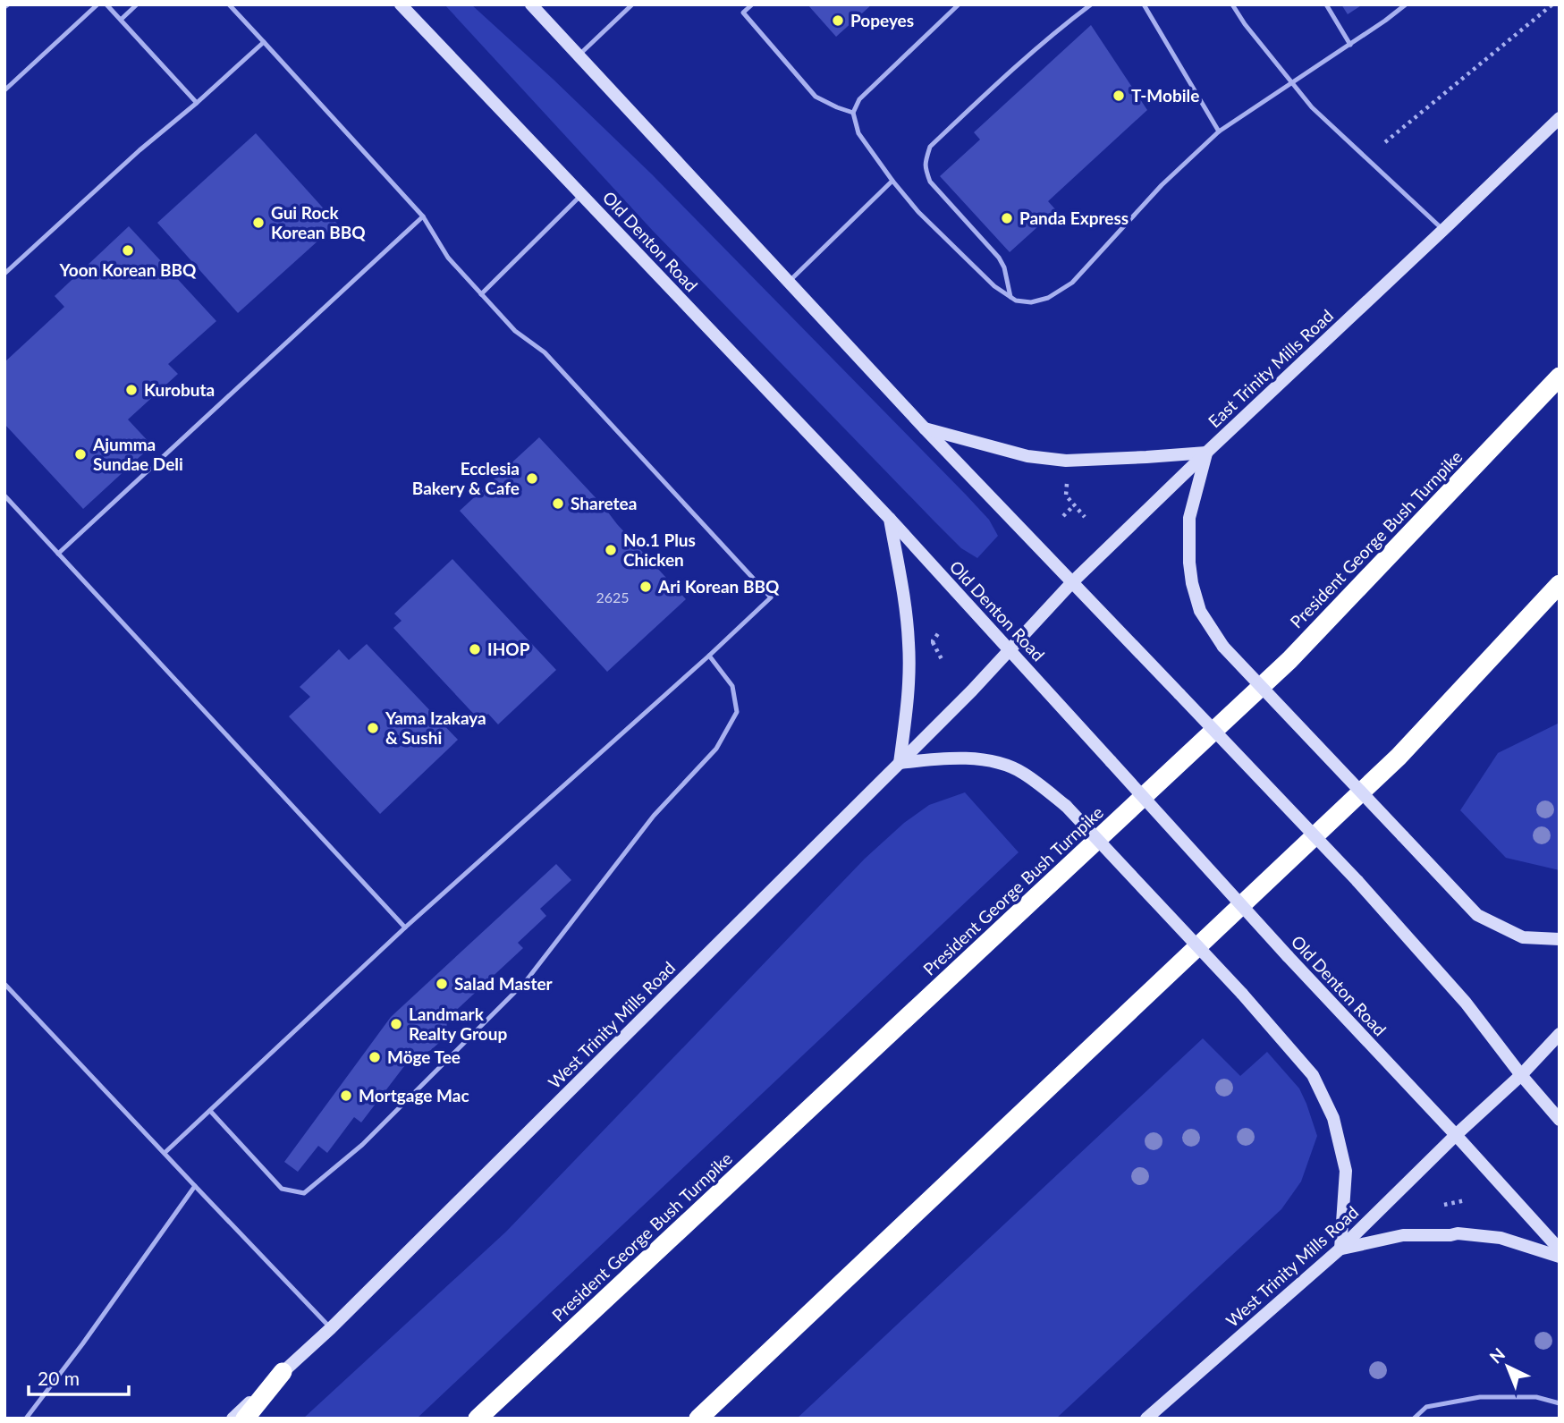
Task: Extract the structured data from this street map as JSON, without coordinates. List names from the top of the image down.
{
  "streets": {
    "highway": ["President George Bush Turnpike"],
    "main road": ["Old Denton Road", "East Trinity Mills Road", "West Trinity Mills Road"]
  },
  "crossings": [
    ["Old Denton Road", "East Trinity Mills Road"],
    ["Old Denton Road", "West Trinity Mills Road"],
    ["East Trinity Mills Road", "West Trinity Mills Road"]
  ],
  "places": [
    "Popeyes",
    "T-Mobile",
    "Panda Express",
    "Gui Rock Korean BBQ",
    "Yoon Korean BBQ",
    "Kurobuta",
    "Ajumma Sundae Deli",
    "Ecclesia Bakery & Cafe",
    "Sharetea",
    "No.1 Plus Chicken",
    "Ari Korean BBQ",
    "IHOP",
    "Yama Izakaya & Sushi",
    "Salad Master",
    "Landmark Realty Group",
    "Möge Tee",
    "Mortgage Mac"
  ],
  "house_numbers": ["2625"],
  "scale_bar": "20 m",
  "north": "top left"
}
